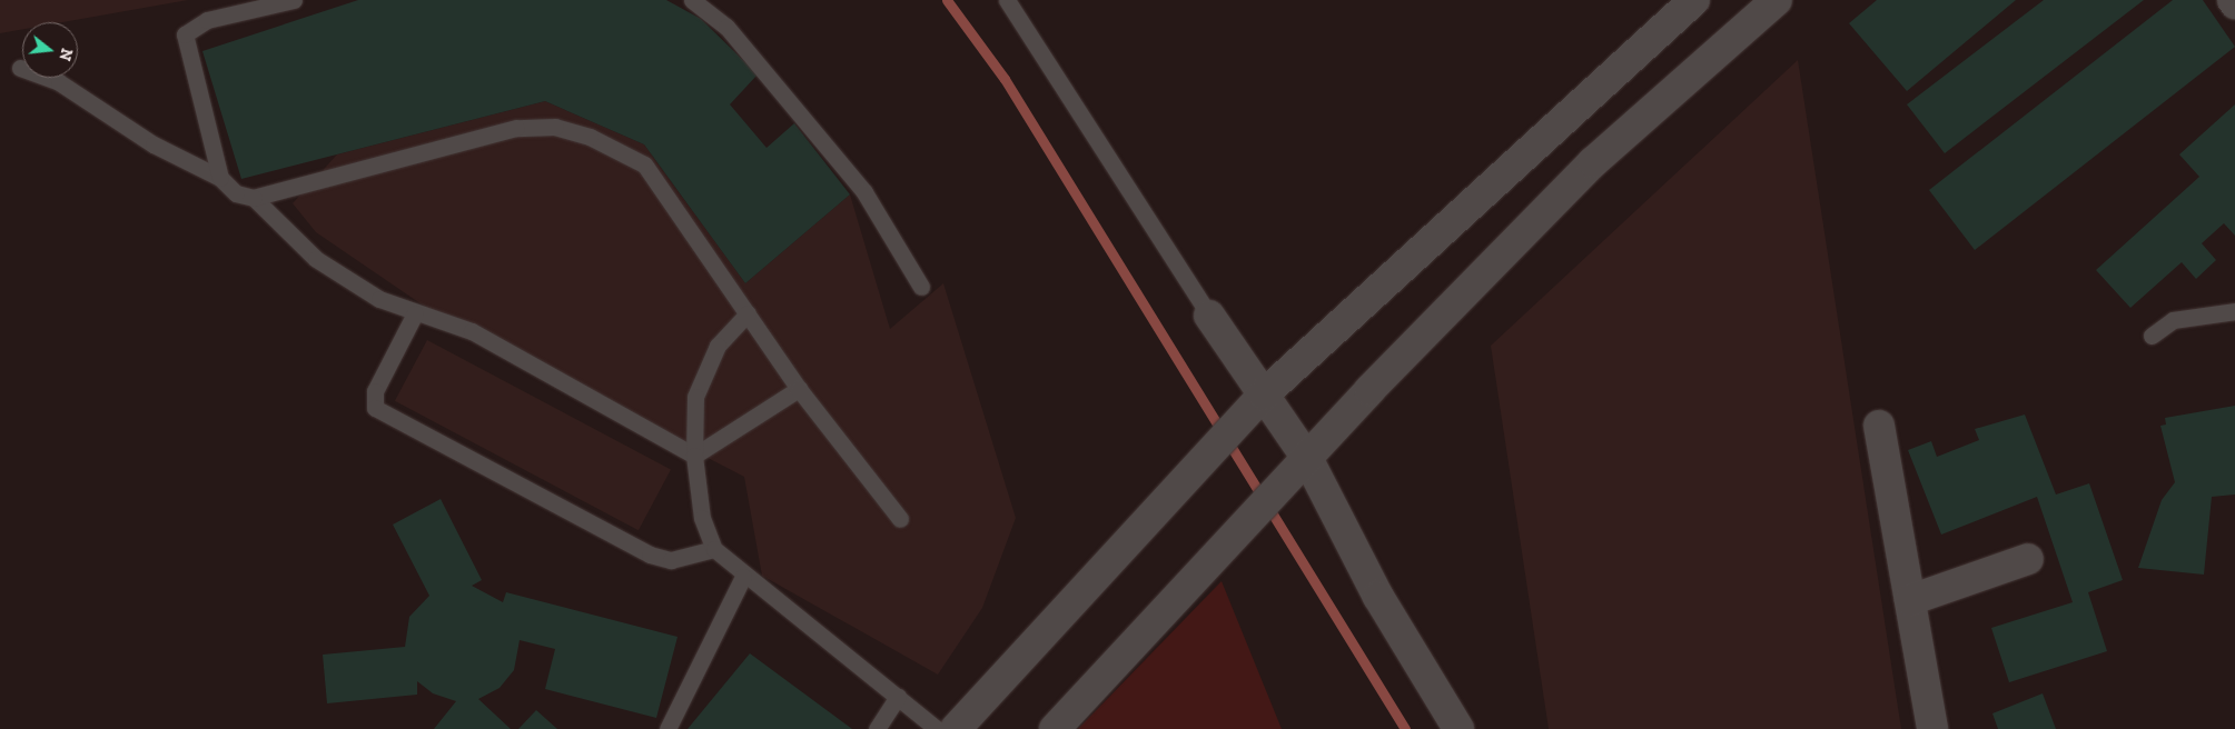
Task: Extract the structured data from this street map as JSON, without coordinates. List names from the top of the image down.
{
  "north": "right"
}
